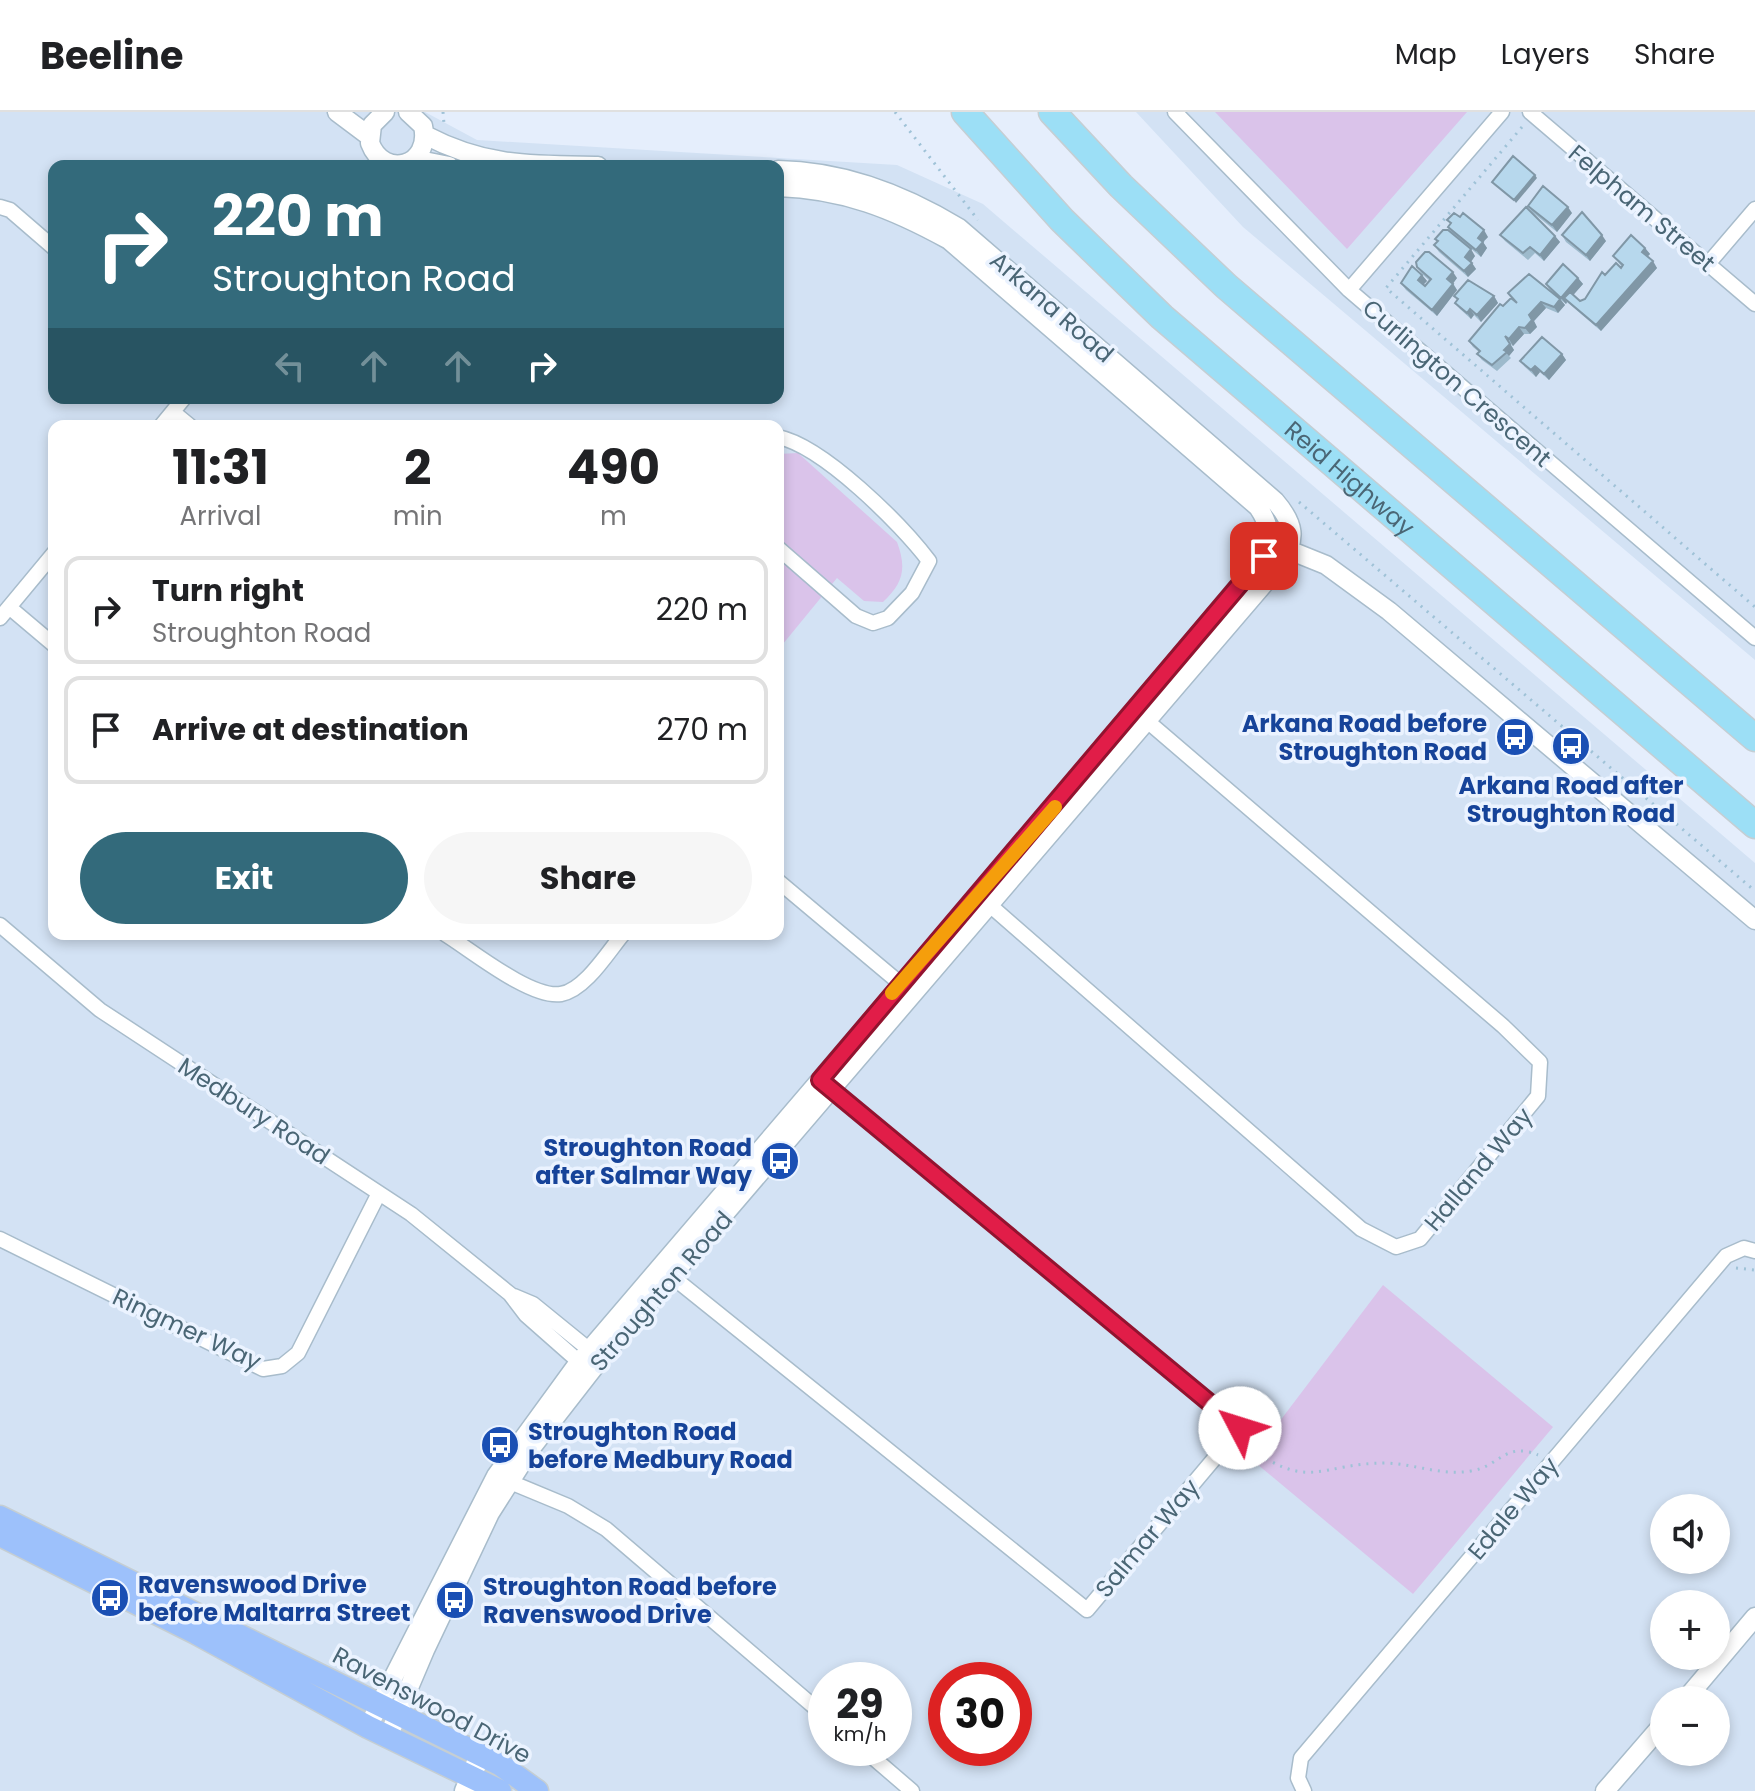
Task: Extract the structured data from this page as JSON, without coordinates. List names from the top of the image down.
{
  "streets": {
    "highway": ["Reid Highway"],
    "main road": ["Ravenswood Drive"],
    "street": [
      "Felpham Street",
      "Arkana Road",
      "Curlington Crescent",
      "Medbury Road",
      "Halland Way",
      "Stroughton Road",
      "Ringmer Way",
      "Edale Way",
      "Salmar Way"
    ]
  },
  "crossings": [
    ["Arkana Road", "Stroughton Road"],
    ["Medbury Road", "Stroughton Road"],
    ["Medbury Road", "Ringmer Way"],
    ["Halland Way", "Stroughton Road"],
    ["Stroughton Road", "Salmar Way"],
    ["Stroughton Road", "Ravenswood Drive"]
  ],
  "places": {
    "bus stop": [
      "Arkana Road before Stroughton Road",
      "Arkana Road after Stroughton Road",
      "Stroughton Road after Salmar Way",
      "Stroughton Road before Medbury Road",
      "Ravenswood Drive before Maltarra Street",
      "Stroughton Road before Ravenswood Drive"
    ]
  },
  "page": {
    "header": "Beeline",
    "nav": ["Map", "Layers", "Share"],
    "turn": ["220 m", "Stroughton Road"],
    "eta": [
      "11:31",
      "Arrival",
      "2",
      "min",
      "490",
      "m"
    ],
    "list": [
      {
        "name": "Turn right",
        "note": "Stroughton Road",
        "value": "220 m"
      },
      {
        "name": "Arrive at destination",
        "value": "270 m"
      }
    ],
    "buttons": ["Exit", "Share"],
    "map_buttons": ["+", "−"],
    "speed": "29 km/h",
    "limit": "30"
  }
}
